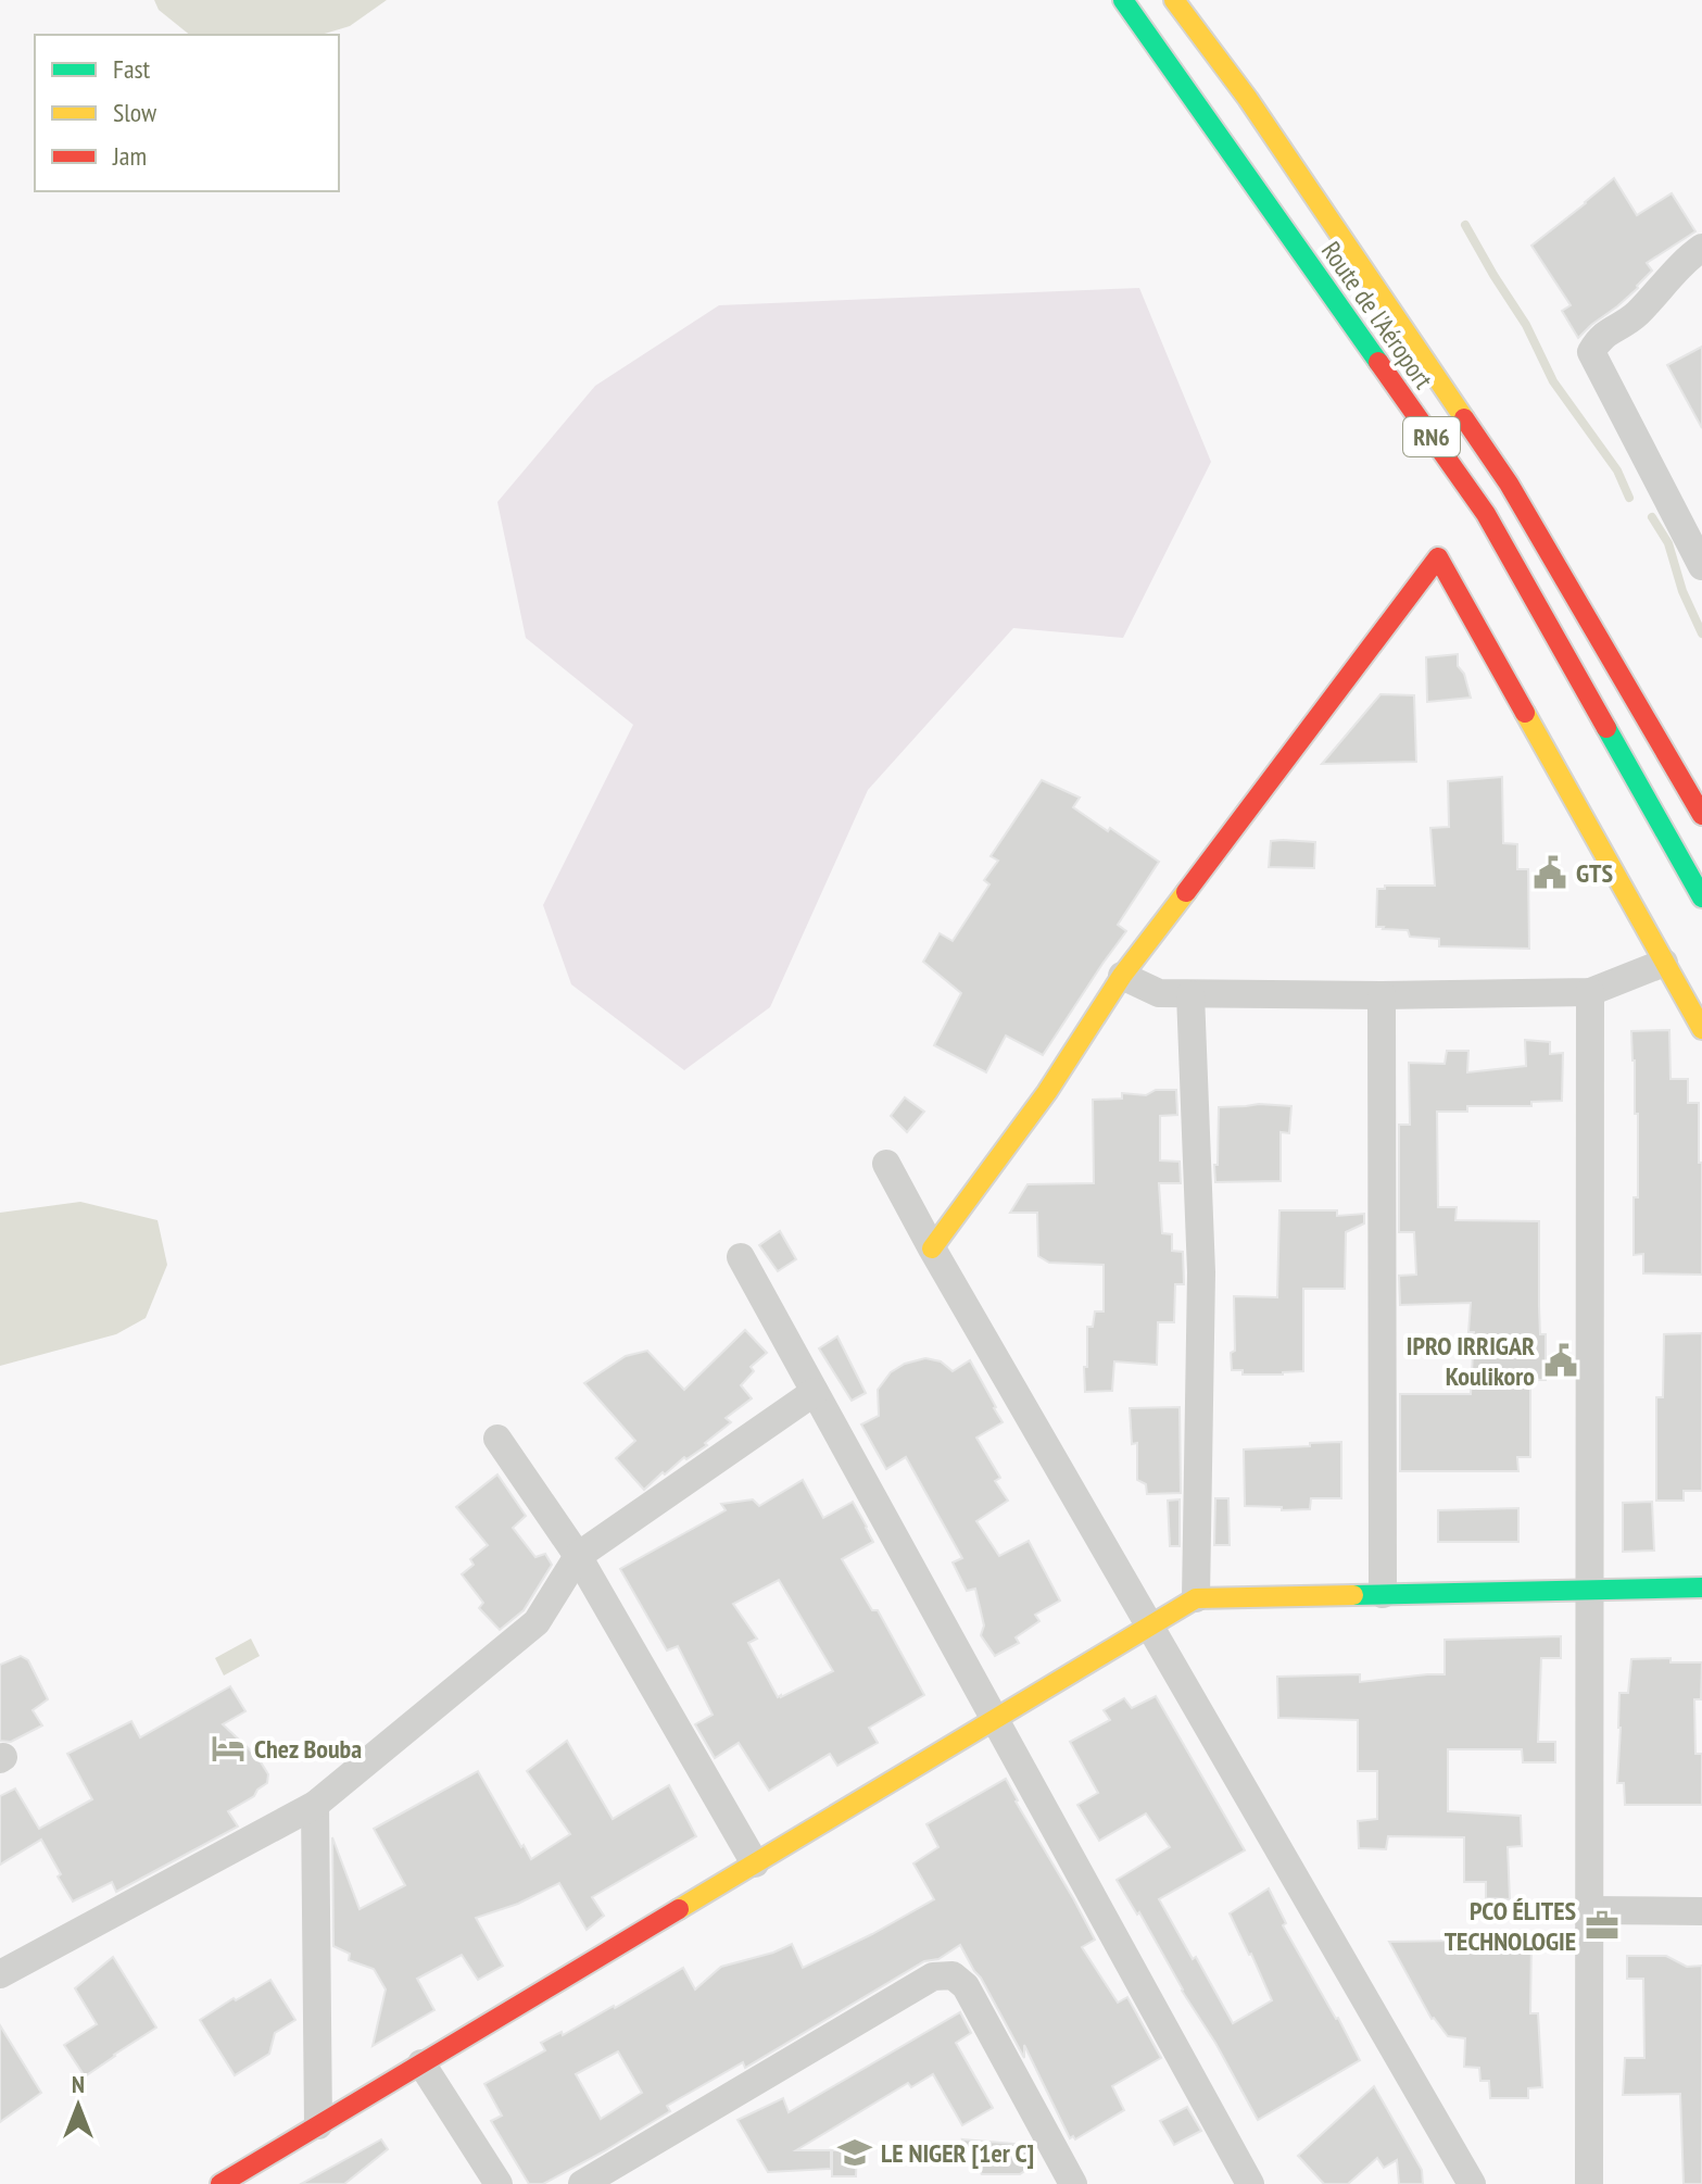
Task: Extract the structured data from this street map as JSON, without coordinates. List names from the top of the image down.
{
  "streets": {
    "main road": ["Route de l'Aéroport", "RN6"]
  },
  "places": {
    "public building": ["GTS", "IPRO IRRIGAR Koulikoro"],
    "hotel": ["Chez Bouba"],
    "office": ["PCO ÉLITES TECHNOLOGIE"],
    "school or university": ["LE NIGER [1er C]"]
  },
  "legend": ["Fast", "Slow", "Jam"],
  "north": "top"
}
